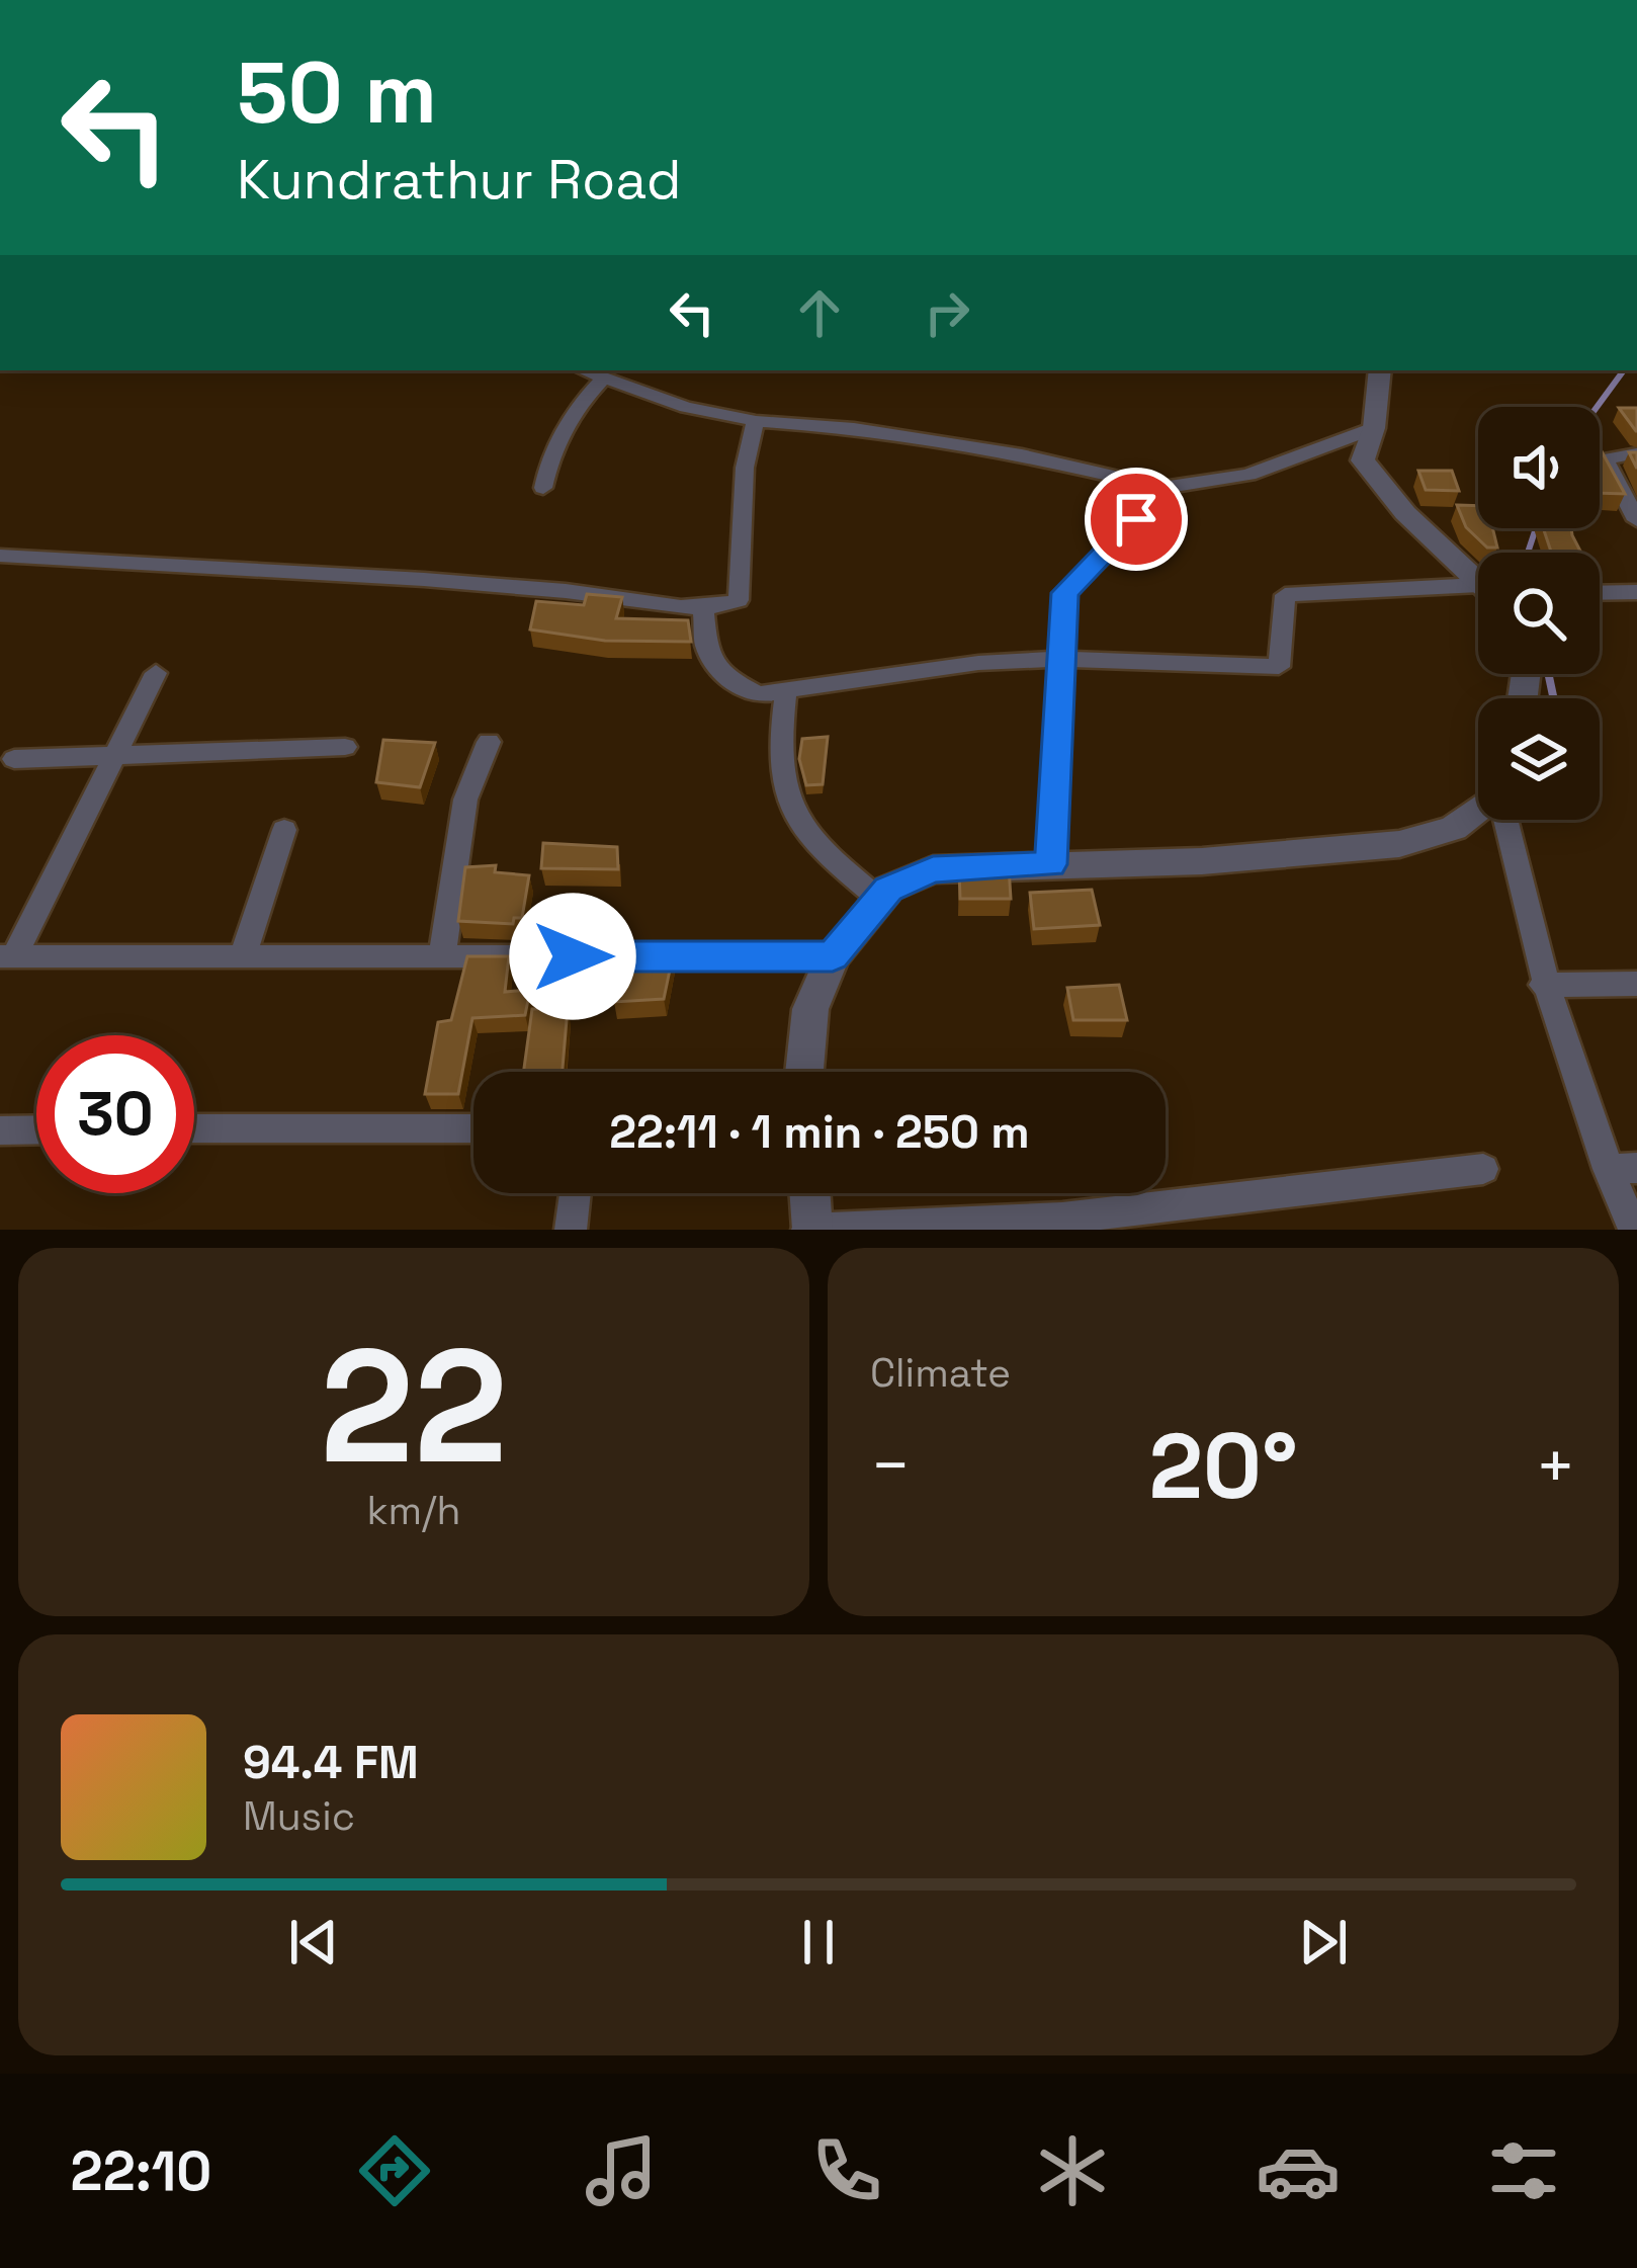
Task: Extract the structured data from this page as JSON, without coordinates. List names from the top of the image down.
{
  "page": {
    "turn": ["50 m", "Kundrathur Road"],
    "limit": "30",
    "trip": "22:11 · 1 min · 250 m",
    "tile": [
      ["22", "km/h"],
      "Climate"
    ],
    "heat": ["−", "20°", "+"],
    "song": ["94.4 FM", "Music"],
    "tabs": "22:10"
  }
}
